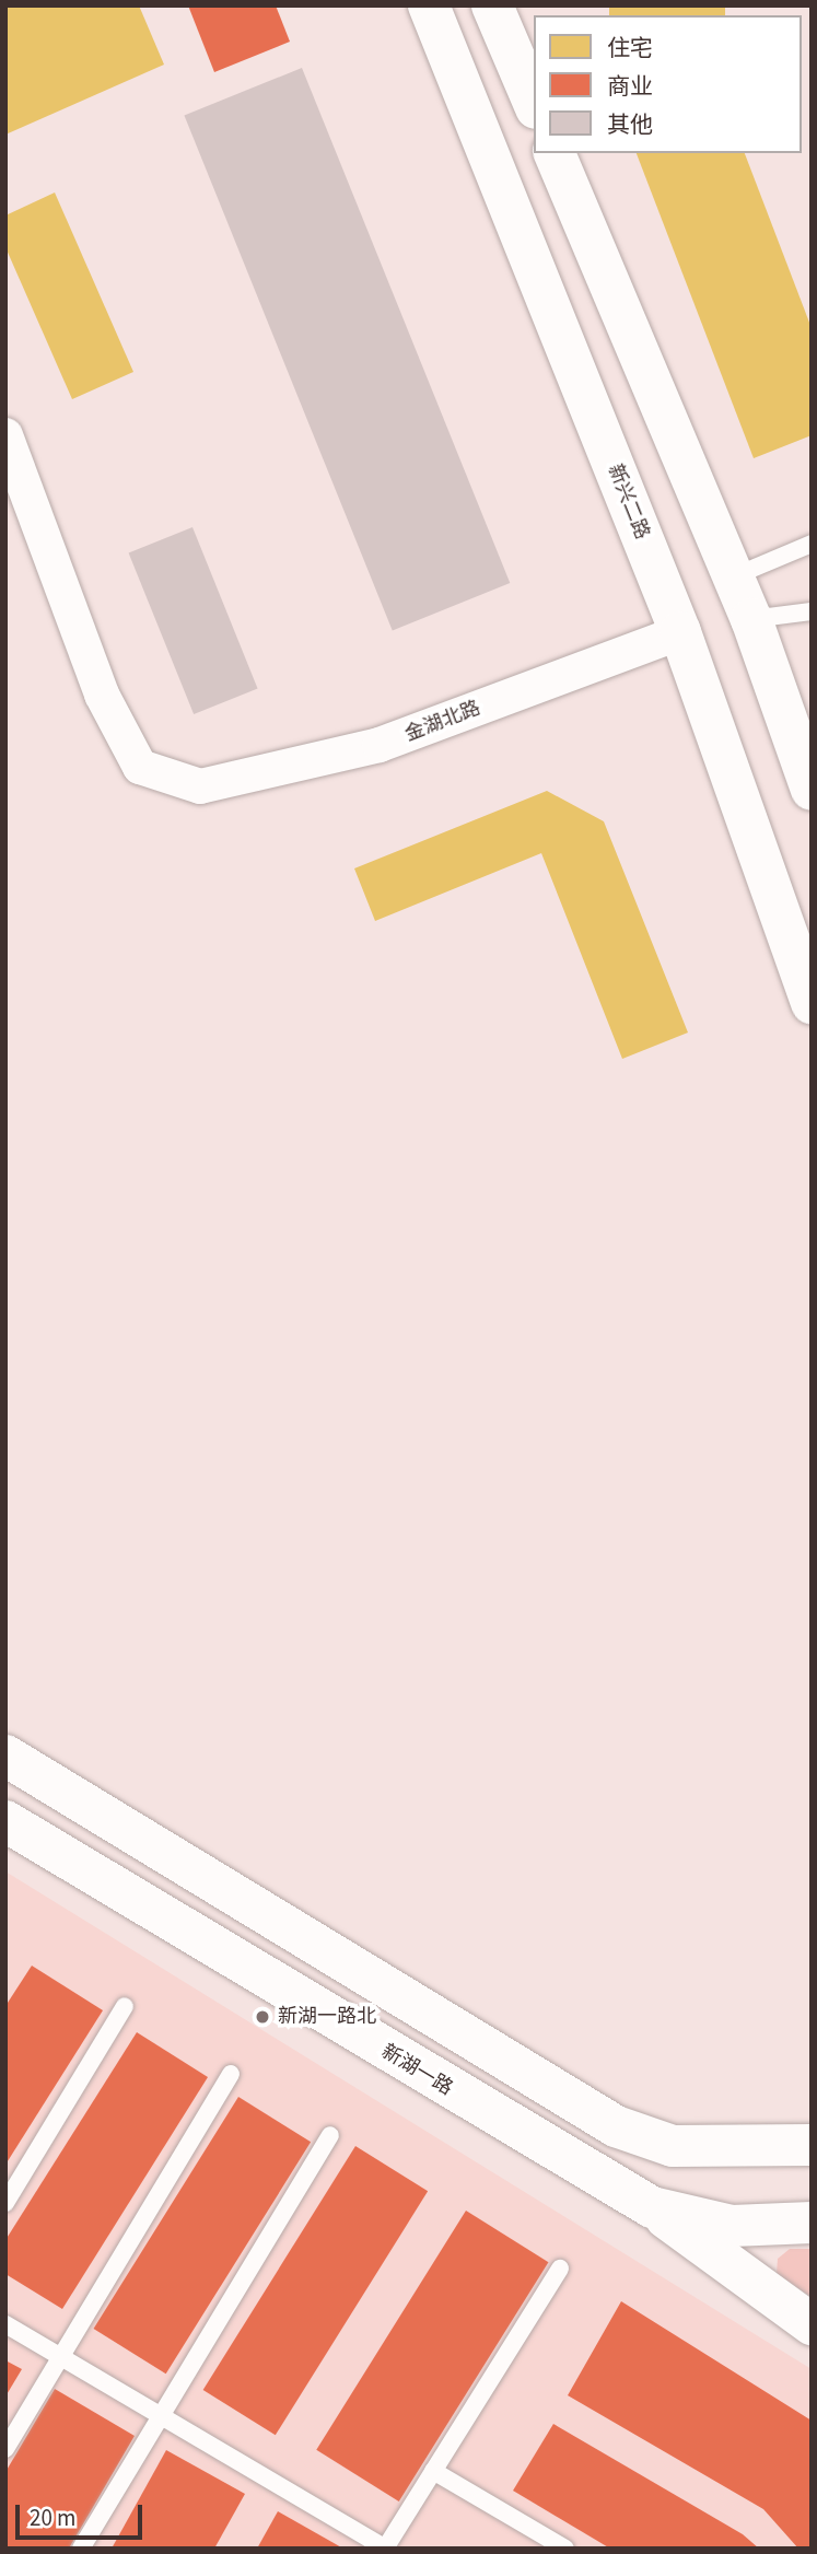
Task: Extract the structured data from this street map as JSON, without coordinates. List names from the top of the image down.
{
  "streets": {
    "street": ["新兴二路", "金湖北路", "新湖一路"]
  },
  "crossings": [
    ["新兴二路", "金湖北路"]
  ],
  "places": ["新湖一路北"],
  "legend": ["住宅", "商业", "其他"],
  "scale_bar": "20 m"
}
